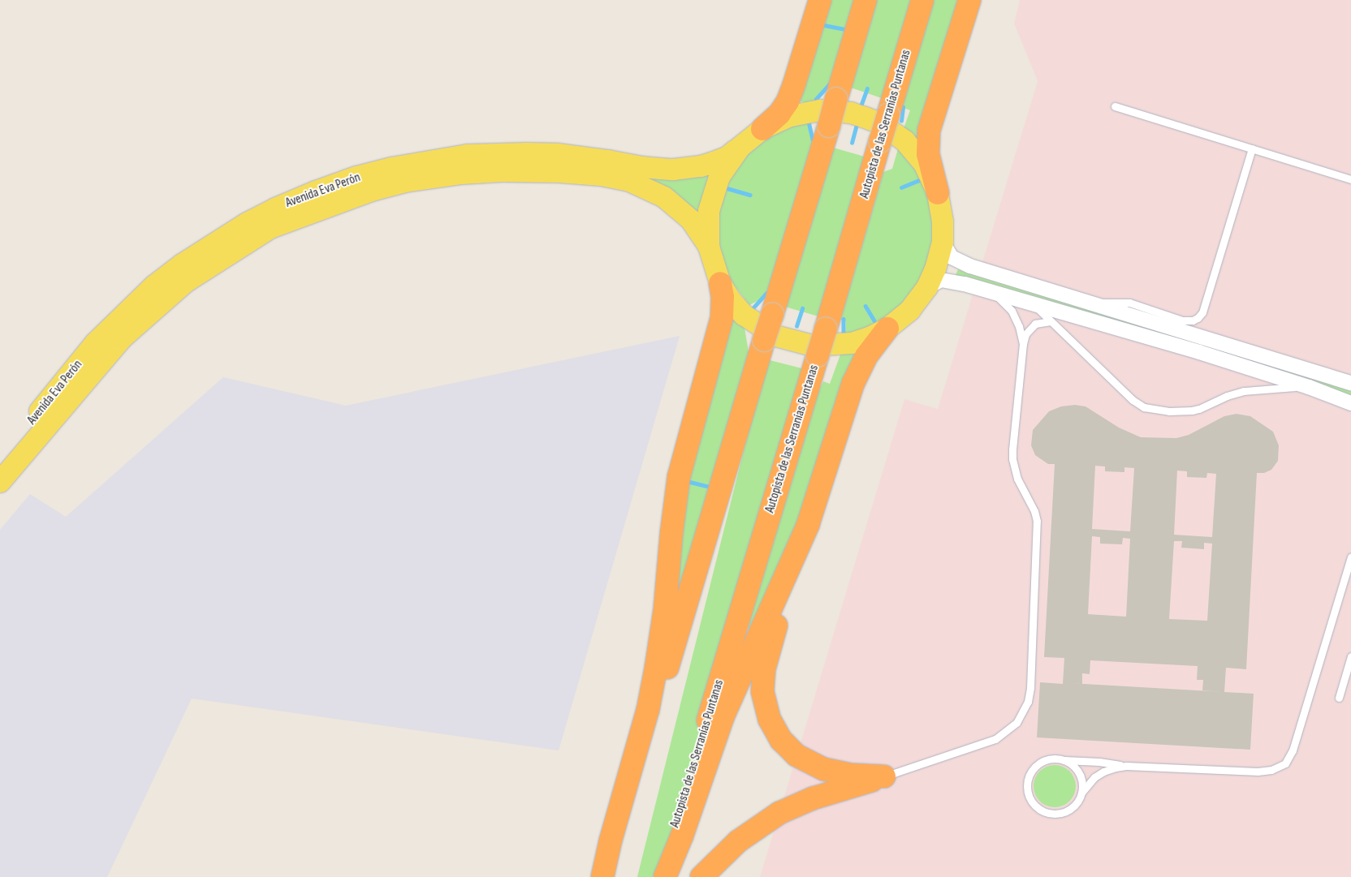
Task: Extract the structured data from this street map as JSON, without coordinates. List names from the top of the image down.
{
  "streets": {
    "highway": ["Autopista de las Serranías Puntanas"],
    "main road": ["Avenida Eva Perón"]
  }
}
